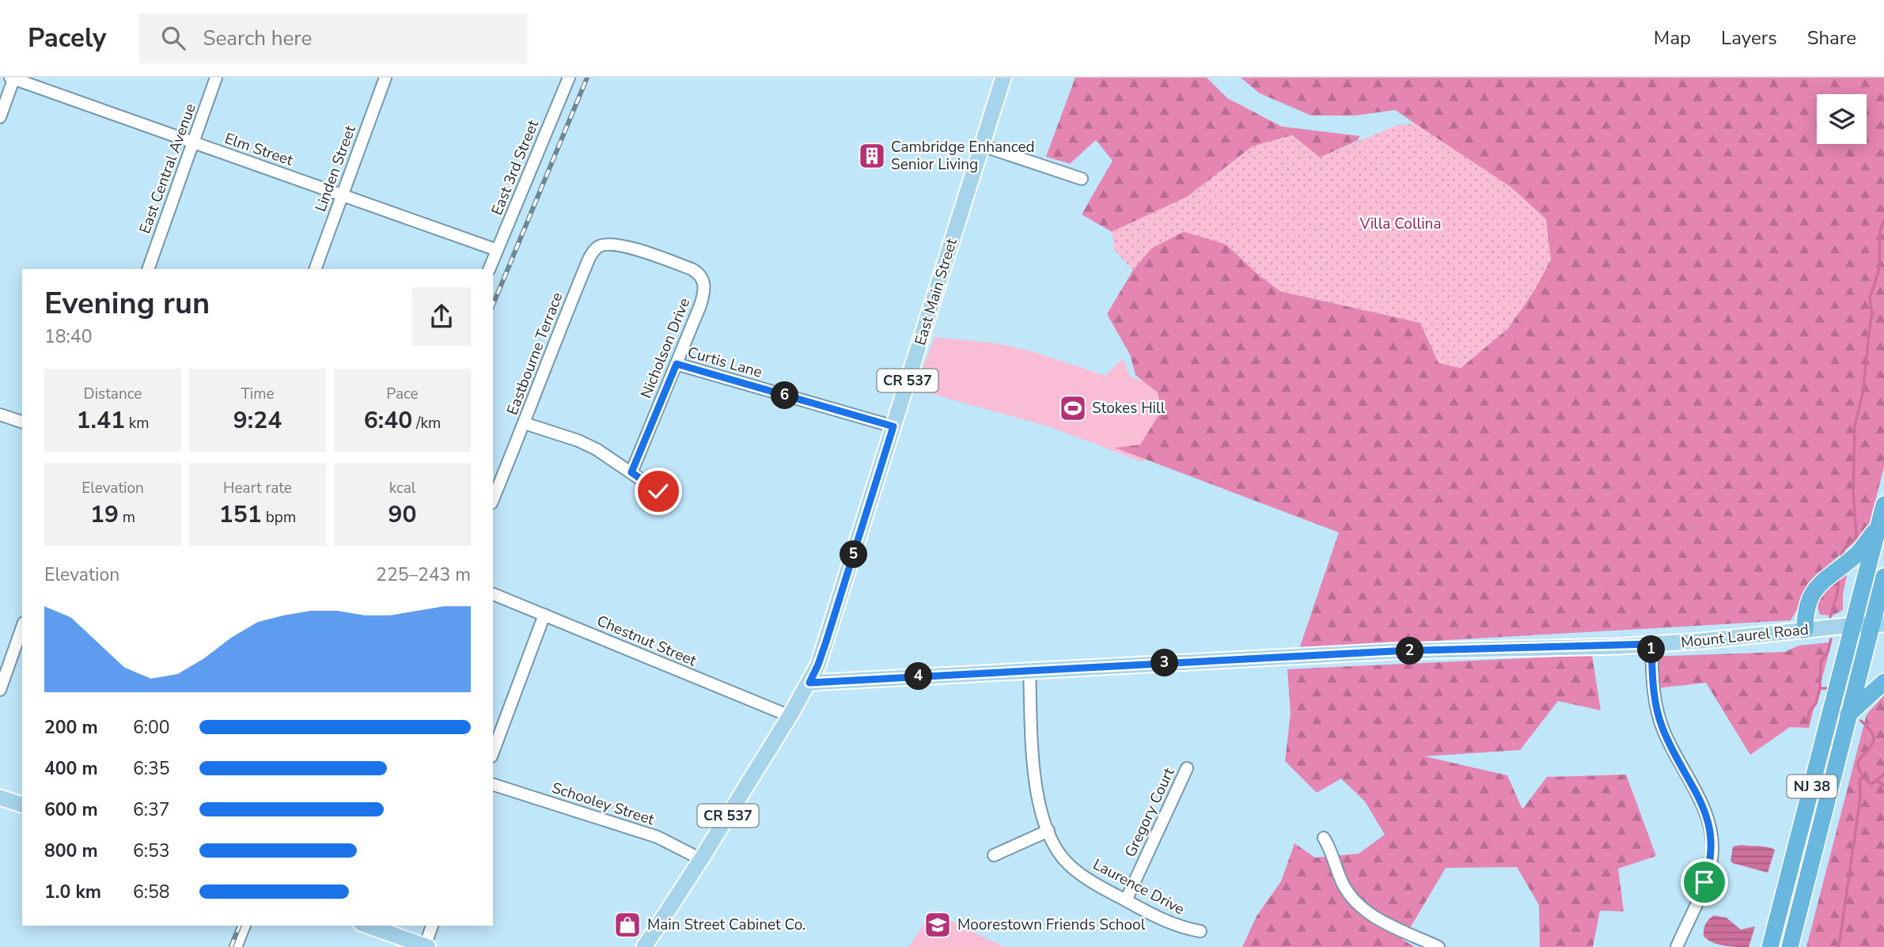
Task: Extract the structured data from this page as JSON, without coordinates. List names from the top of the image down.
{
  "streets": {
    "highway": ["NJ 38"],
    "main road": ["East Main Street", "CR 537", "Mount Laurel Road"],
    "street": [
      "Elm Street",
      "East 3rd Street",
      "East Central Avenue",
      "Linden Street",
      "Nicholson Drive",
      "Eastbourne Terrace",
      "Curtis Lane",
      "Chestnut Street",
      "Schooley Street",
      "Gregory Court",
      "Laurence Drive"
    ]
  },
  "crossings": [
    ["Elm Street", "East 3rd Street"],
    ["Elm Street", "East Central Avenue"],
    ["Elm Street", "Linden Street"],
    ["East Main Street", "Curtis Lane"],
    ["East Main Street", "Mount Laurel Road"],
    ["East Main Street", "Chestnut Street"],
    ["East Main Street", "Schooley Street"],
    ["Nicholson Drive", "Eastbourne Terrace"],
    ["Nicholson Drive", "Curtis Lane"],
    ["Mount Laurel Road", "NJ 38"],
    ["Mount Laurel Road", "Laurence Drive"],
    ["Gregory Court", "Laurence Drive"]
  ],
  "parks": ["Villa Collina"],
  "places": {
    "building": ["Cambridge Enhanced Senior Living"],
    "sports": ["Stokes Hill"],
    "shop": ["Main Street Cabinet Co."],
    "school or university": ["Moorestown Friends School"]
  },
  "page": {
    "header": "Pacely",
    "search": "Search here",
    "nav": ["Map", "Layers", "Share"],
    "heading": ["Evening run", "18:40"],
    "stats": [
      ["Distance", "1.41 km"],
      ["Time", "9:24"],
      ["Pace", "6:40 /km"],
      ["Elevation", "19 m"],
      ["Heart rate", "151 bpm"],
      ["kcal", "90"]
    ],
    "pins": [
      "6",
      "5",
      "1",
      "2",
      "3",
      "4"
    ],
    "chart": ["Elevation", "225–243 m"],
    "list": [
      {
        "name": "200 m",
        "note": "6:00"
      },
      {
        "name": "400 m",
        "note": "6:35"
      },
      {
        "name": "600 m",
        "note": "6:37"
      },
      {
        "name": "800 m",
        "note": "6:53"
      },
      {
        "name": "1.0 km",
        "note": "6:58"
      }
    ]
  }
}
